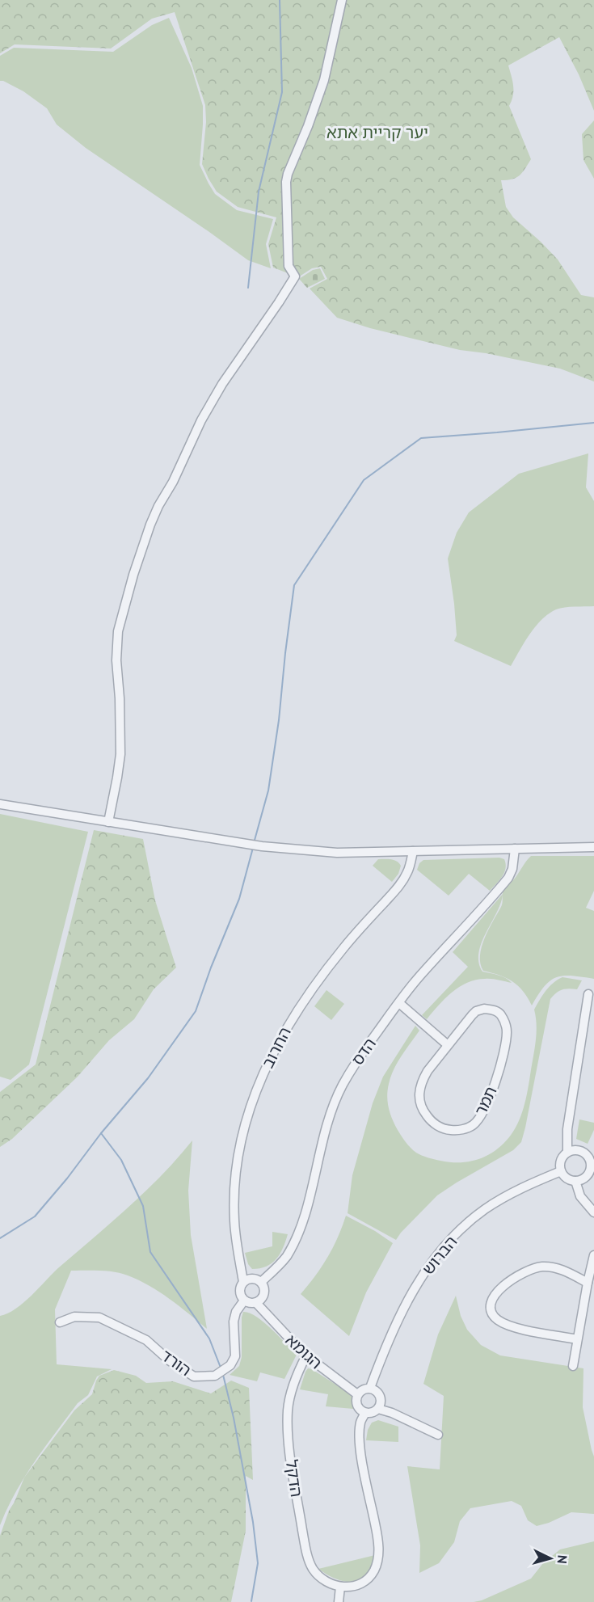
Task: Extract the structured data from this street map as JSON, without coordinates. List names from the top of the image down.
{
  "streets": {
    "street": [
      "החרוב",
      "הדס",
      "תמר",
      "הברוש",
      "הגומא",
      "הורד",
      "הדקל"
    ]
  },
  "crossings": [
    ["החרוב", "הדס"],
    ["החרוב", "הגומא"],
    ["החרוב", "הורד"],
    ["הדס", "הגומא"],
    ["הדס", "הורד"],
    ["הברוש", "הגומא"],
    ["הגומא", "הורד"],
    ["הגומא", "הדקל"]
  ],
  "parks": ["יער קריית אתא"],
  "north": "right"
}
